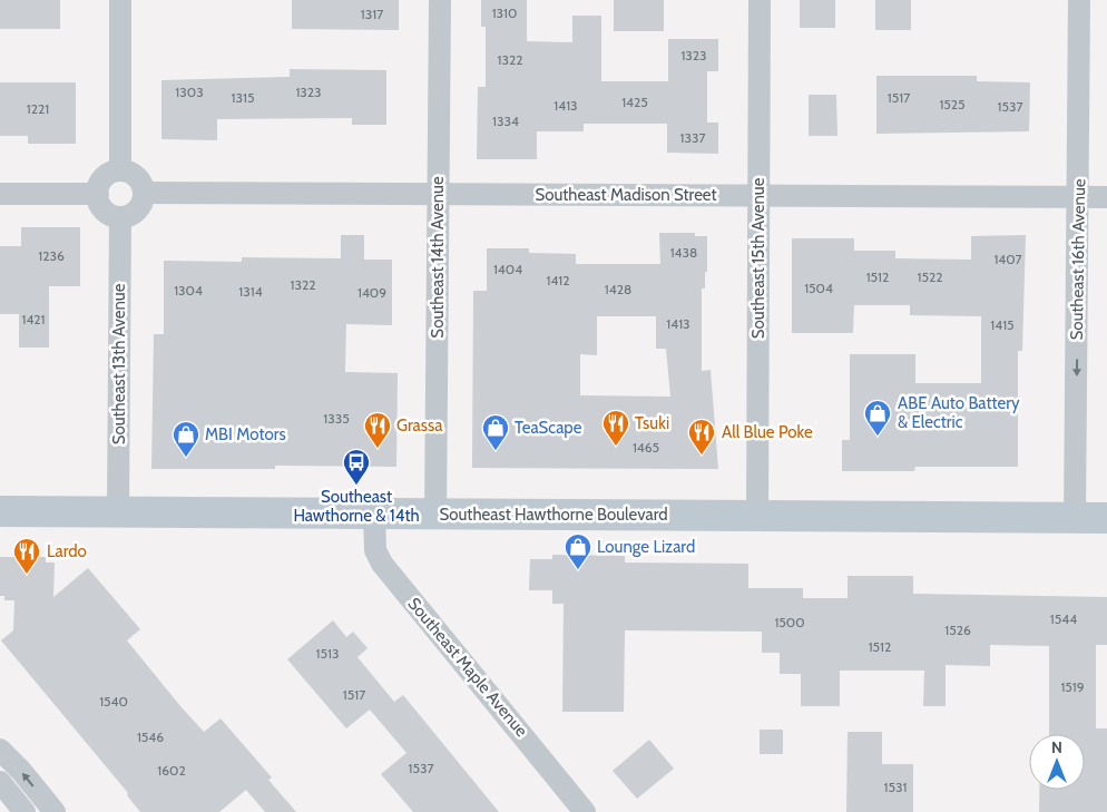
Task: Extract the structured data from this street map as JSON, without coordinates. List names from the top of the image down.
{
  "streets": {
    "main road": ["Southeast Hawthorne Boulevard"],
    "street": [
      "Southeast Madison Street",
      "Southeast 14th Avenue",
      "Southeast 15th Avenue",
      "Southeast 16th Avenue",
      "Southeast 13th Avenue",
      "Southeast Maple Avenue"
    ]
  },
  "crossings": [
    ["Southeast Madison Street", "Southeast 14th Avenue"],
    ["Southeast Madison Street", "Southeast 15th Avenue"],
    ["Southeast Madison Street", "Southeast 16th Avenue"],
    ["Southeast Madison Street", "Southeast 13th Avenue"],
    ["Southeast 14th Avenue", "Southeast Hawthorne Boulevard"],
    ["Southeast 15th Avenue", "Southeast Hawthorne Boulevard"],
    ["Southeast 16th Avenue", "Southeast Hawthorne Boulevard"],
    ["Southeast 13th Avenue", "Southeast Hawthorne Boulevard"],
    ["Southeast Hawthorne Boulevard", "Southeast Maple Avenue"]
  ],
  "one_way": ["Southeast 16th Avenue"],
  "places": {
    "shop": [
      "ABE Auto Battery & Electric",
      "TeaScape",
      "MBI Motors",
      "Lounge Lizard"
    ],
    "restaurant": [
      "Tsuki",
      "Grassa",
      "All Blue Poke",
      "Lardo"
    ],
    "bus stop": ["Southeast Hawthorne & 14th"]
  },
  "house_numbers": [
    "1310",
    "1317",
    "1323",
    "1322",
    "1303",
    "1323",
    "1315",
    "1517",
    "1425",
    "1525",
    "1413",
    "1537",
    "1221",
    "1334",
    "1337",
    "1438",
    "1236",
    "1407",
    "1404",
    "1512",
    "1522",
    "1412",
    "1322",
    "1504",
    "1428",
    "1304",
    "1314",
    "1409",
    "1421",
    "1413",
    "1415",
    "1335",
    "1465",
    "1544",
    "1500",
    "1526",
    "1512",
    "1513",
    "1519",
    "1517",
    "1540",
    "1546",
    "1537",
    "1602",
    "1531"
  ],
  "north": "top"
}
